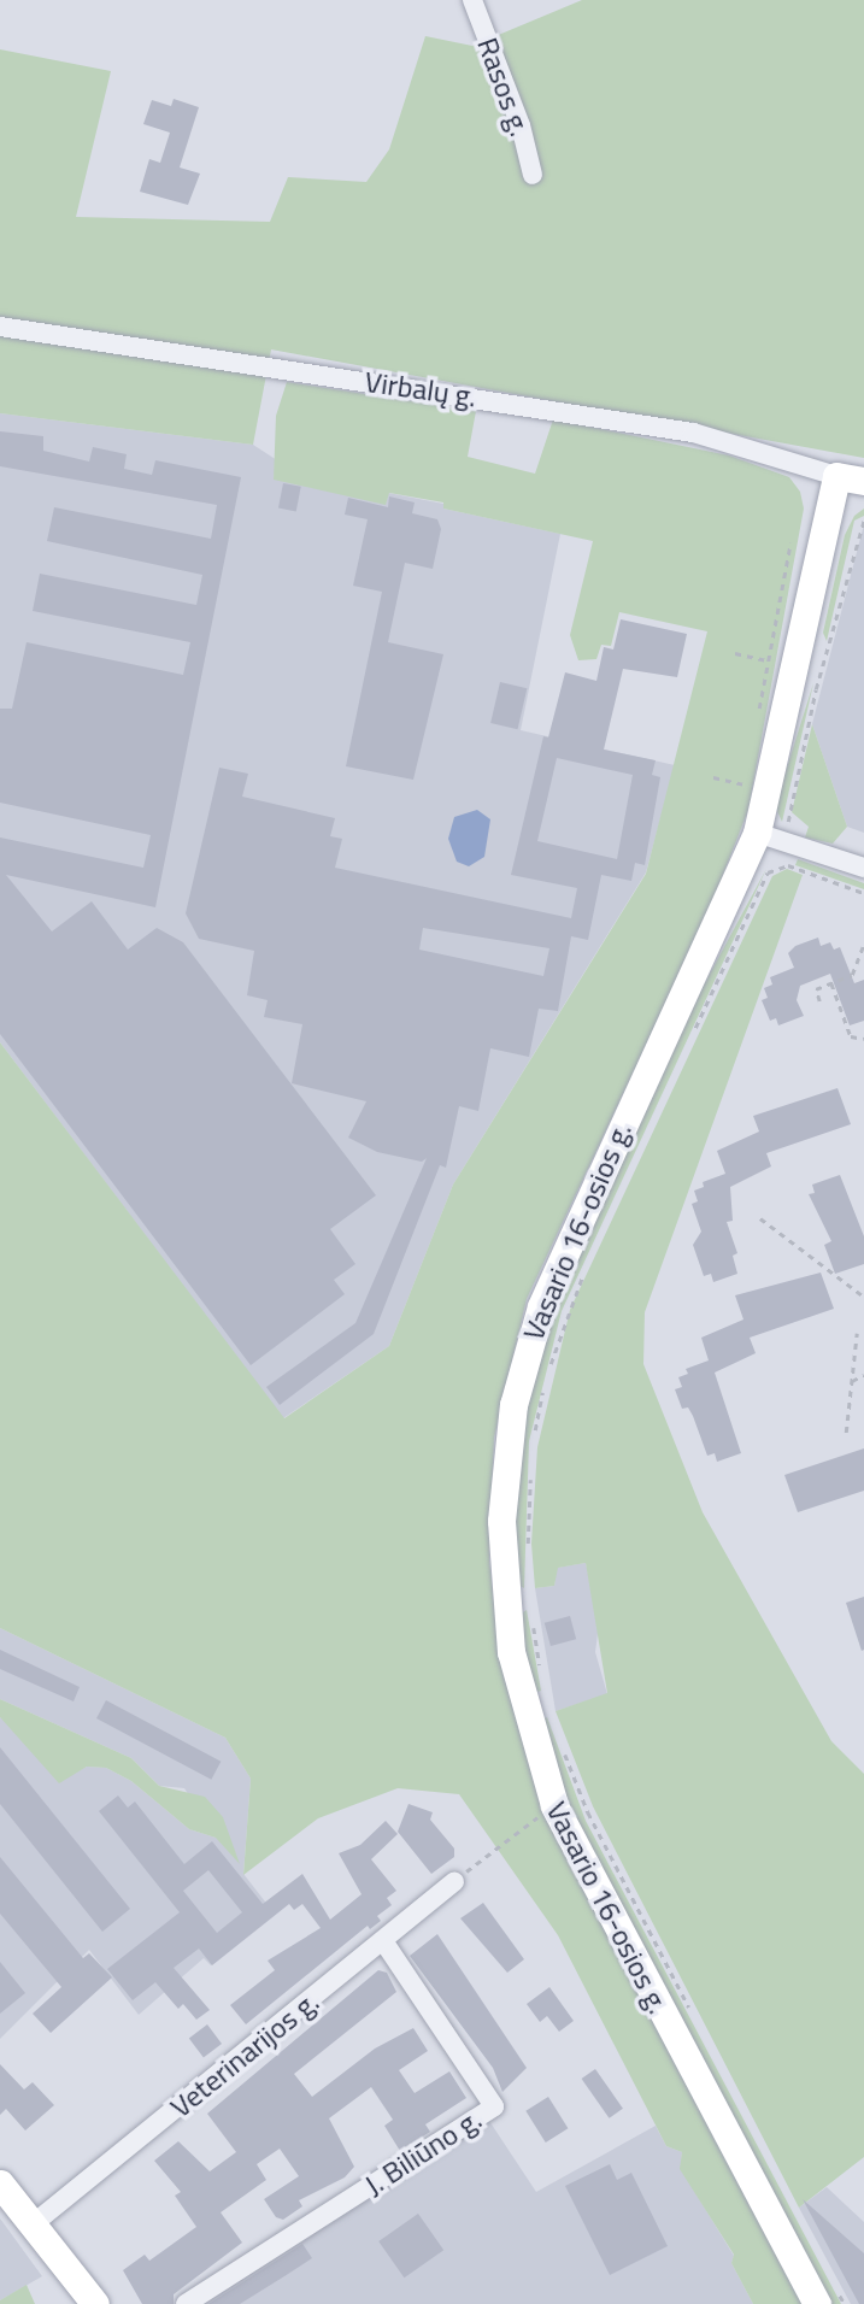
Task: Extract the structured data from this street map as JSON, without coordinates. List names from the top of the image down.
{
  "streets": {
    "main road": ["Vasario 16-osios g."],
    "street": [
      "Rasos g.",
      "Virbalų g.",
      "Veterinarijos g.",
      "J. Biliūno g."
    ]
  },
  "crossings": [
    ["Virbalų g.", "Vasario 16-osios g."],
    ["Veterinarijos g.", "J. Biliūno g."]
  ]
}
